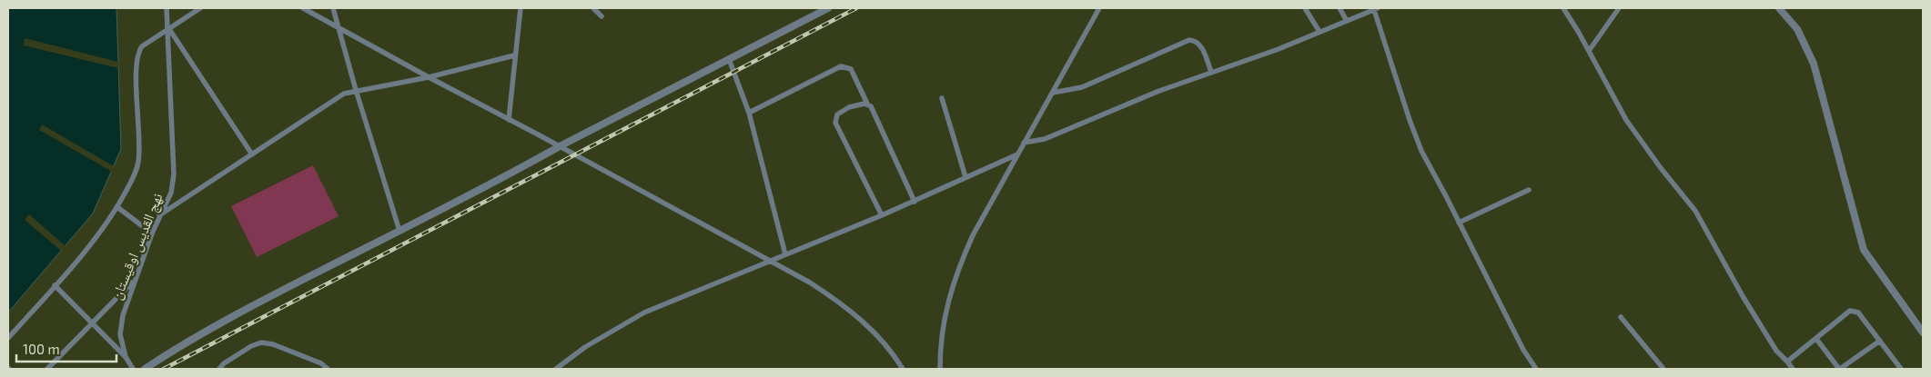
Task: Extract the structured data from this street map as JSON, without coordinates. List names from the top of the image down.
{
  "streets": {
    "street": ["نهج القديس اوقيستان"]
  },
  "scale_bar": "100 m"
}
